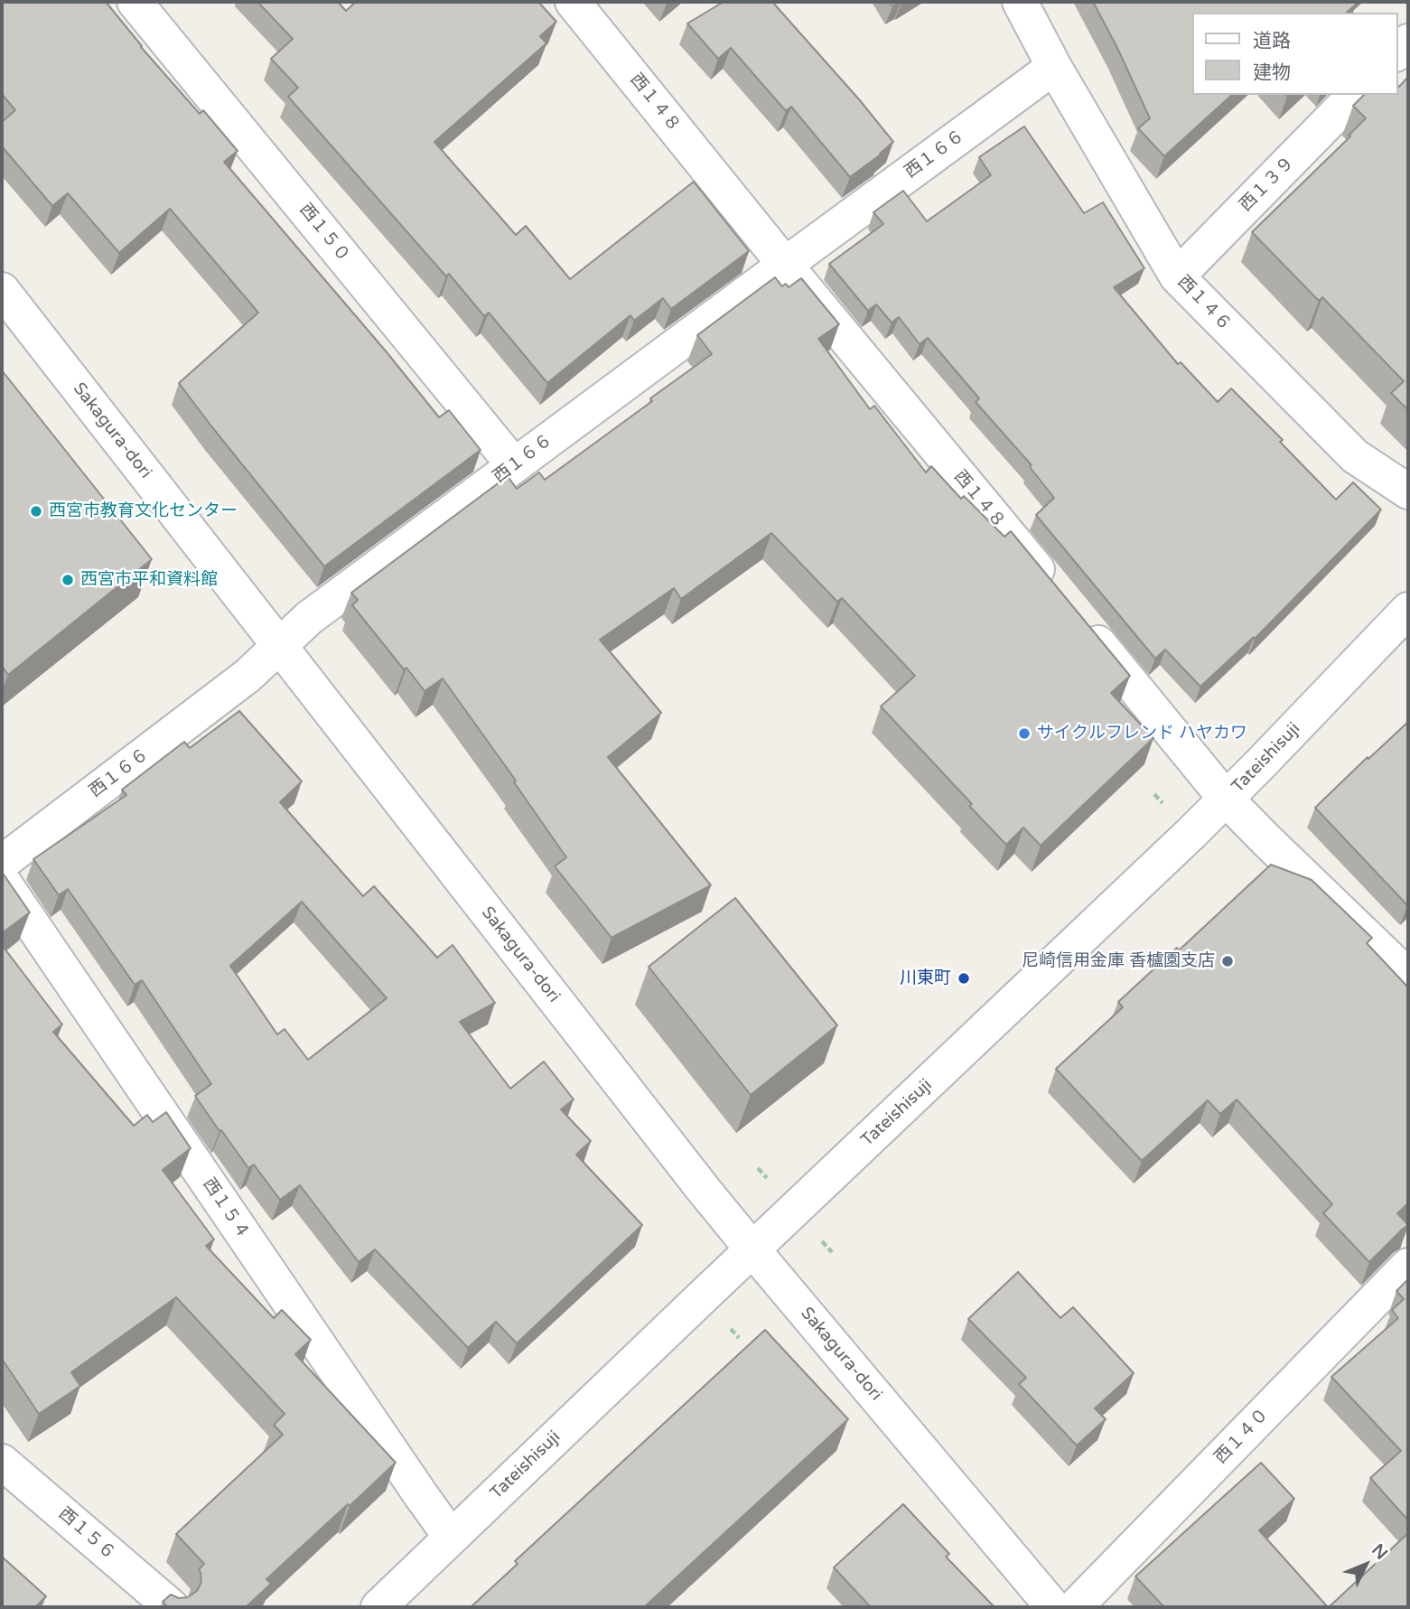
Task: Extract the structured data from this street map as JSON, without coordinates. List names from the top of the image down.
{
  "streets": {
    "street": [
      "西１４８",
      "西１６６",
      "西１３９",
      "西１５０",
      "西１４６",
      "Sakagura-dori",
      "Tateishisuji",
      "西１５４",
      "西１４０",
      "西１５６"
    ]
  },
  "crossings": [
    ["西１４８", "西１６６"],
    ["西１６６", "西１５０"],
    ["西１６６", "西１４６"],
    ["西１６６", "Sakagura-dori"],
    ["西１３９", "西１４６"],
    ["Sakagura-dori", "Tateishisuji"],
    ["Tateishisuji", "西１５４"]
  ],
  "places": [
    "西宮市教育文化センター",
    "西宮市平和資料館",
    "サイクルフレンド ハヤカワ",
    "尼崎信用金庫 香櫨園支店",
    "川東町"
  ],
  "legend": ["道路", "建物"],
  "north": "top right"
}
